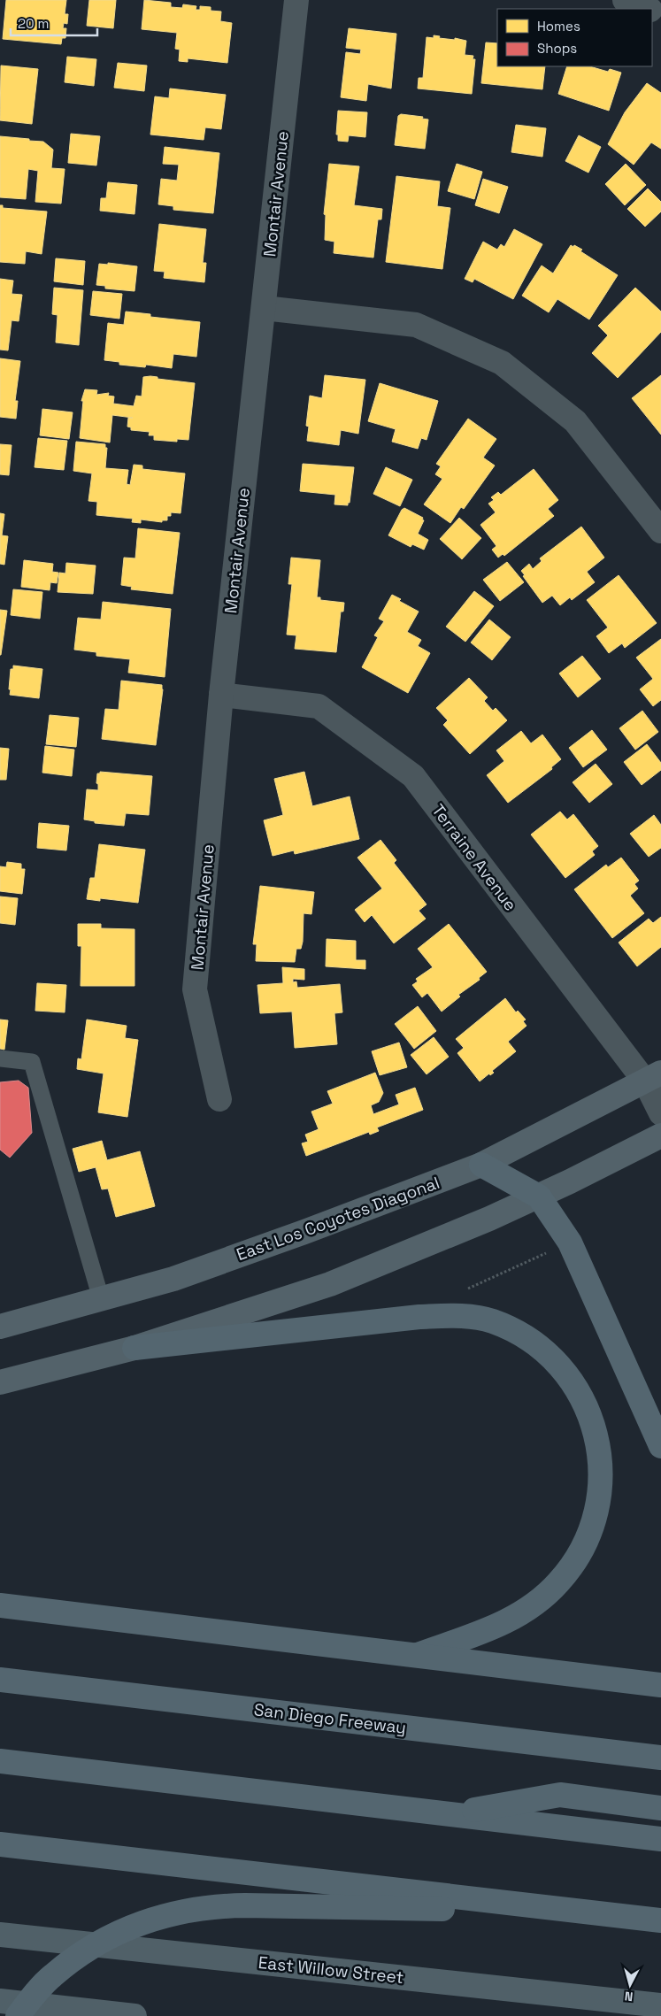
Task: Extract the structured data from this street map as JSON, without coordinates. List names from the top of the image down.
{
  "streets": {
    "highway": ["San Diego Freeway"],
    "main road": ["East Los Coyotes Diagonal", "East Willow Street"],
    "street": ["Montair Avenue", "Terraine Avenue"]
  },
  "crossings": [
    ["Montair Avenue", "Terraine Avenue"],
    ["Terraine Avenue", "East Los Coyotes Diagonal"]
  ],
  "legend": ["Homes", "Shops"],
  "scale_bar": "20 m",
  "north": "bottom"
}
